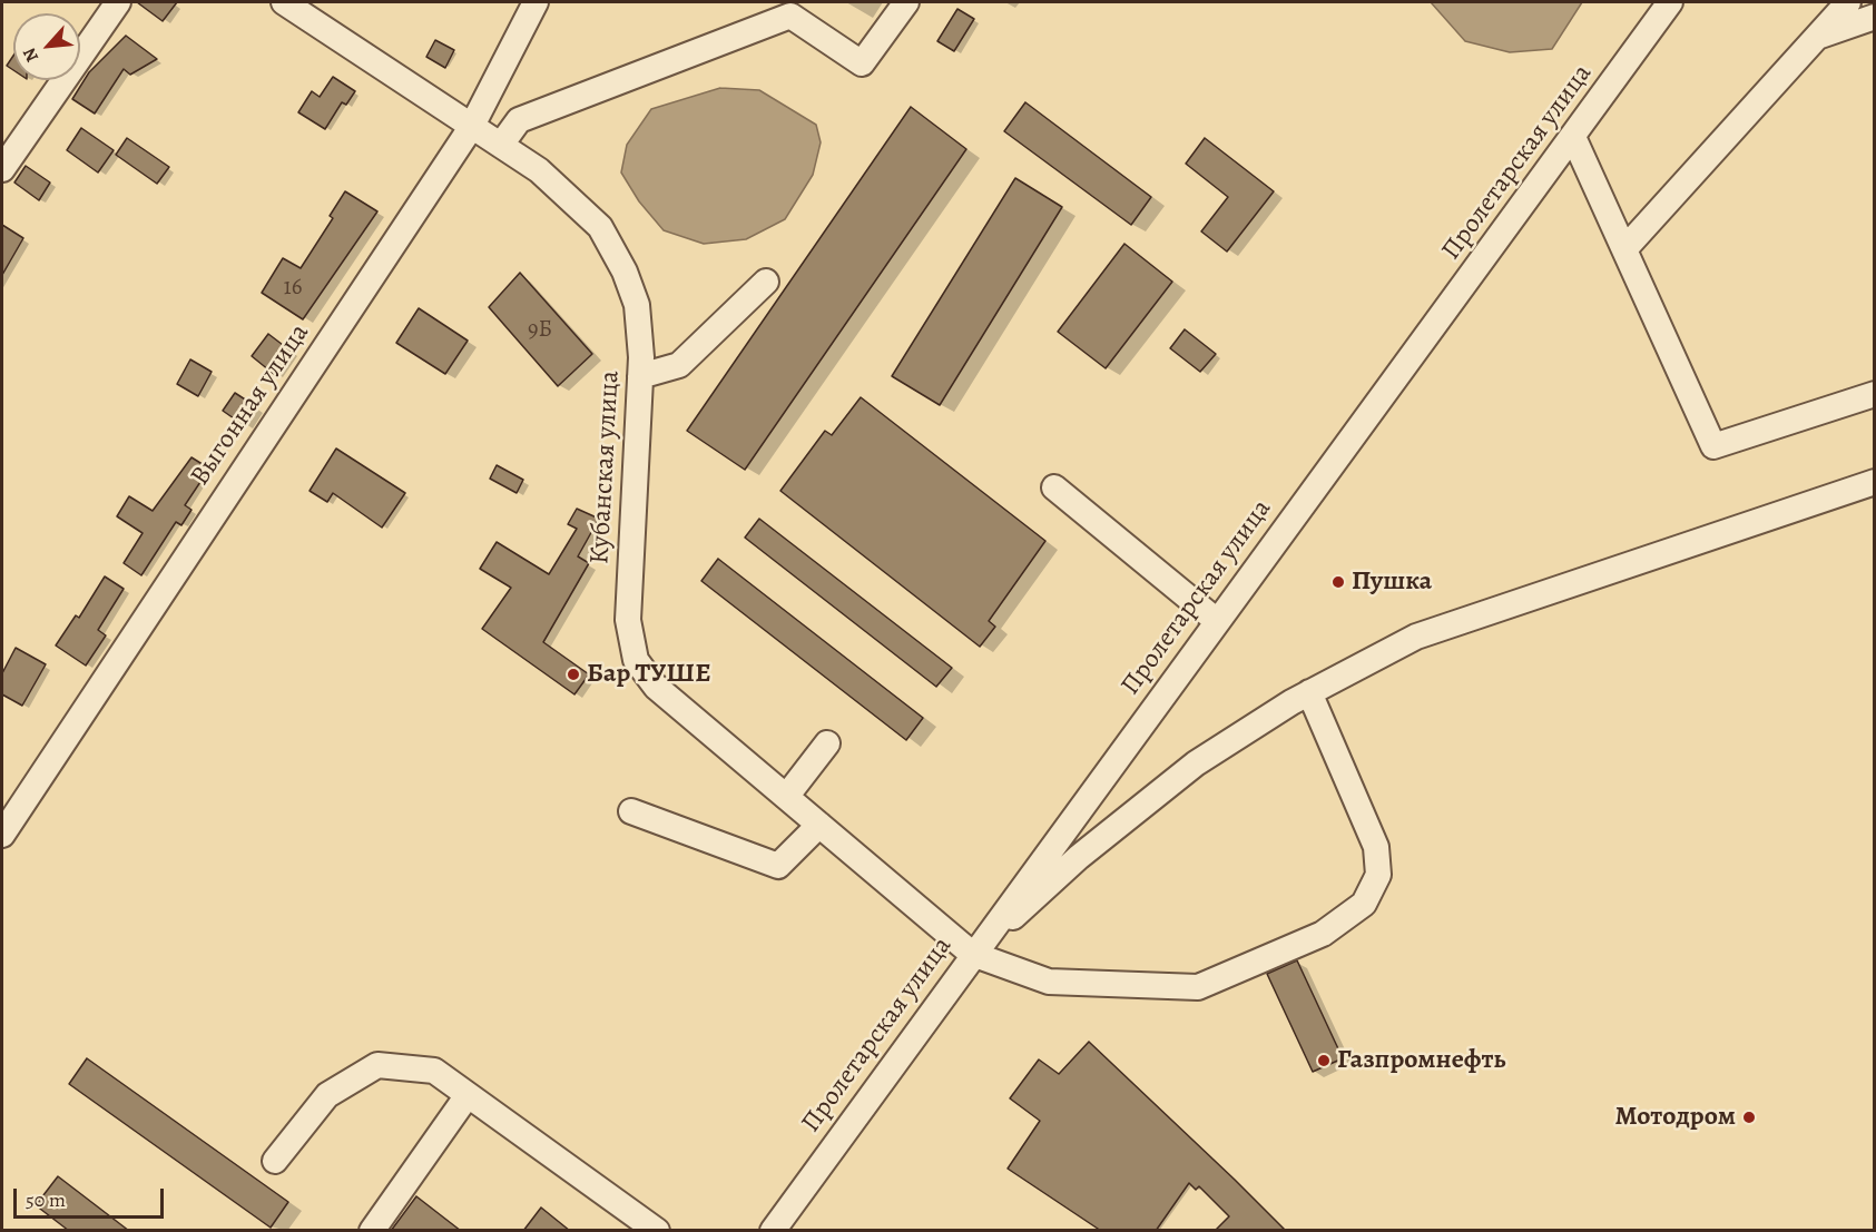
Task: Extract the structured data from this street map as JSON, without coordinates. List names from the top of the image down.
{
  "streets": {
    "street": ["Пролетарская улица", "Выгонная улица", "Кубанская улица"]
  },
  "crossings": [
    ["Пролетарская улица", "Кубанская улица"],
    ["Выгонная улица", "Кубанская улица"]
  ],
  "places": [
    "Пушка",
    "Бар ТУШЕ",
    "Газпромнефть",
    "Мотодром"
  ],
  "house_numbers": ["16", "9Б"],
  "scale_bar": "50 m",
  "north": "bottom left"
}
